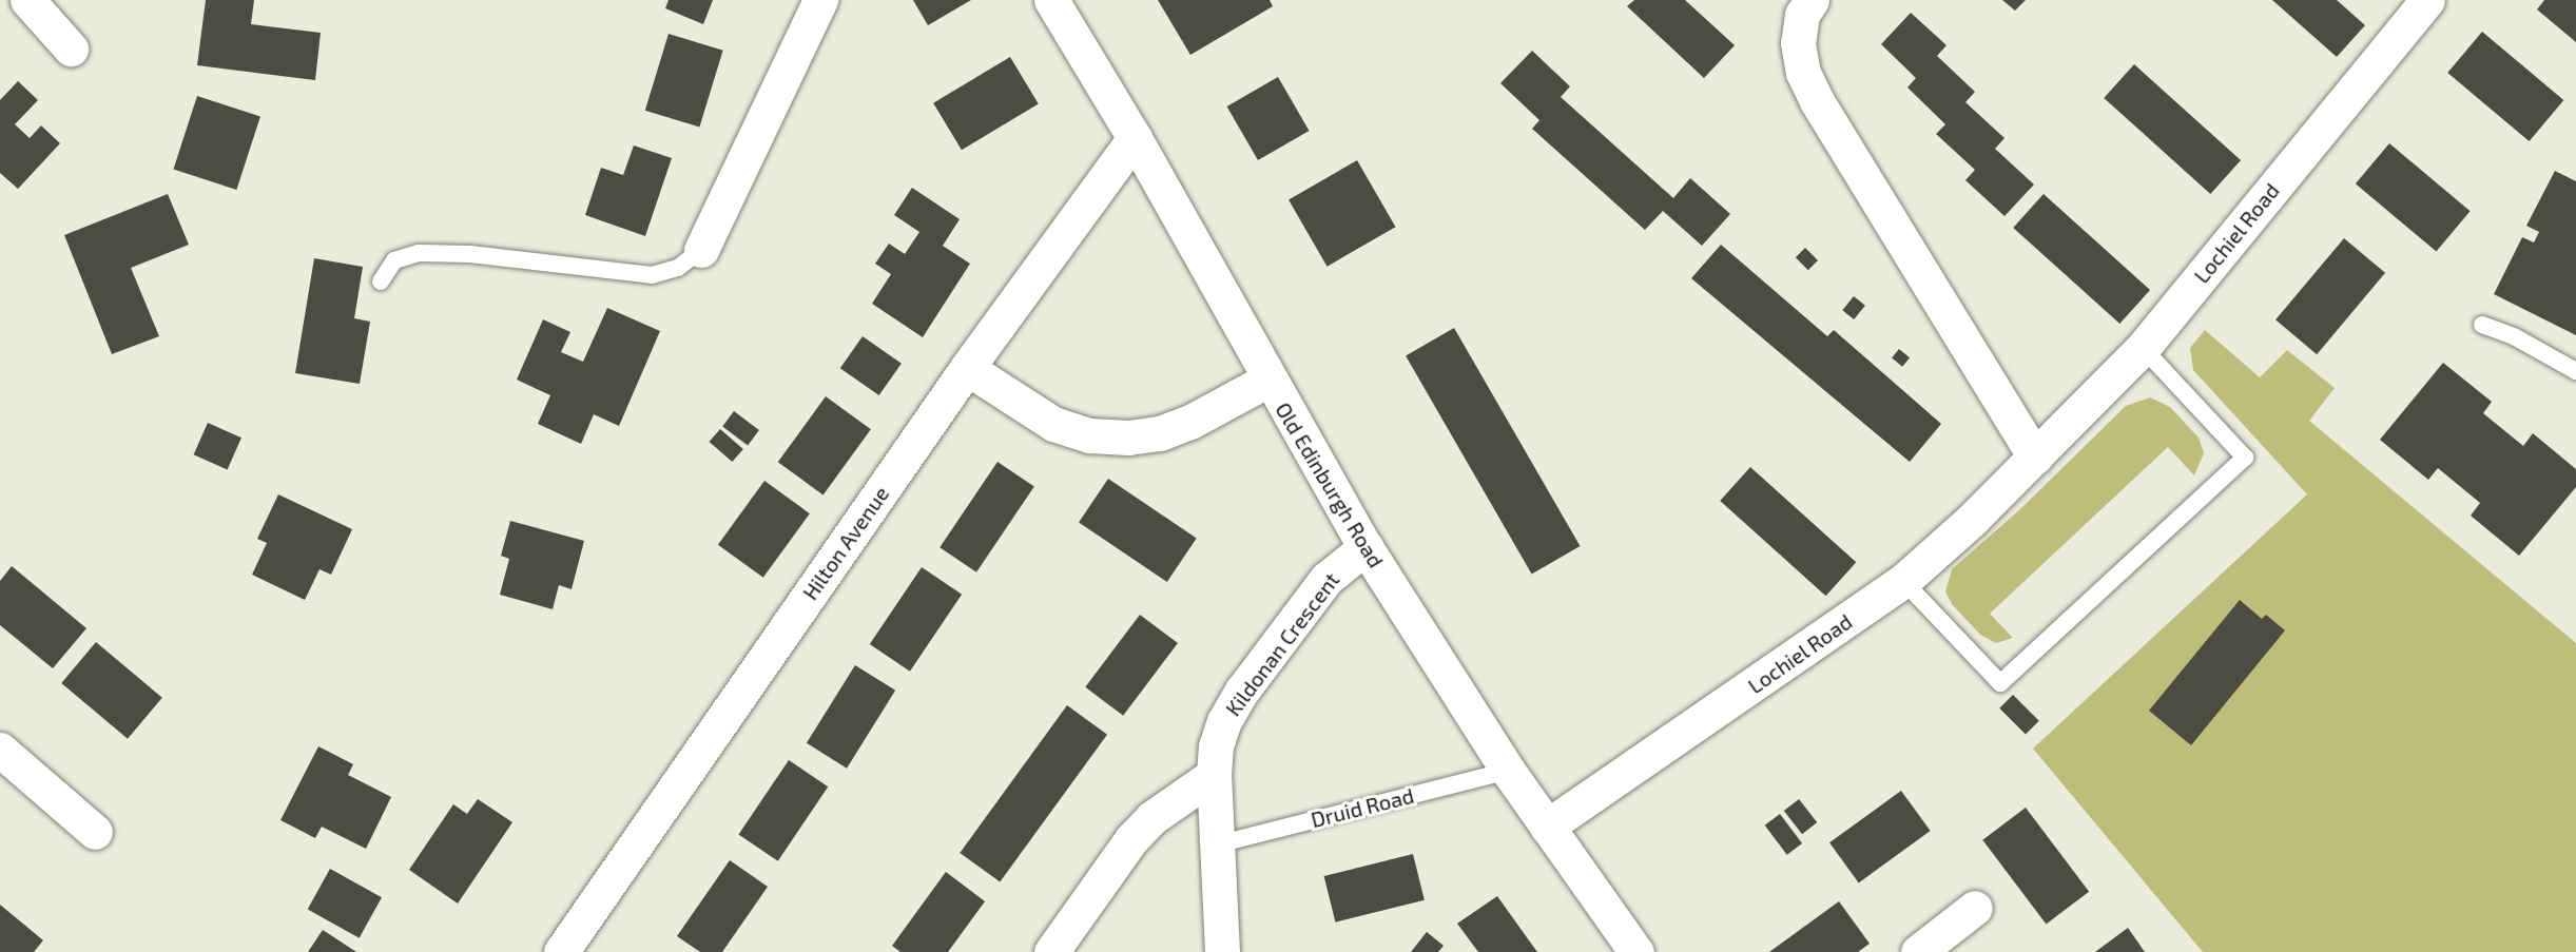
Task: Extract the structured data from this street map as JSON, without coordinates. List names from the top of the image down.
{
  "streets": {
    "street": [
      "Lochiel Road",
      "Old Edinburgh Road",
      "Hilton Avenue",
      "Kildonan Crescent"
    ],
    "lane": ["Druid Road"]
  },
  "crossings": [
    ["Lochiel Road", "Old Edinburgh Road"],
    ["Old Edinburgh Road", "Hilton Avenue"],
    ["Old Edinburgh Road", "Kildonan Crescent"],
    ["Old Edinburgh Road", "Druid Road"]
  ]
}
